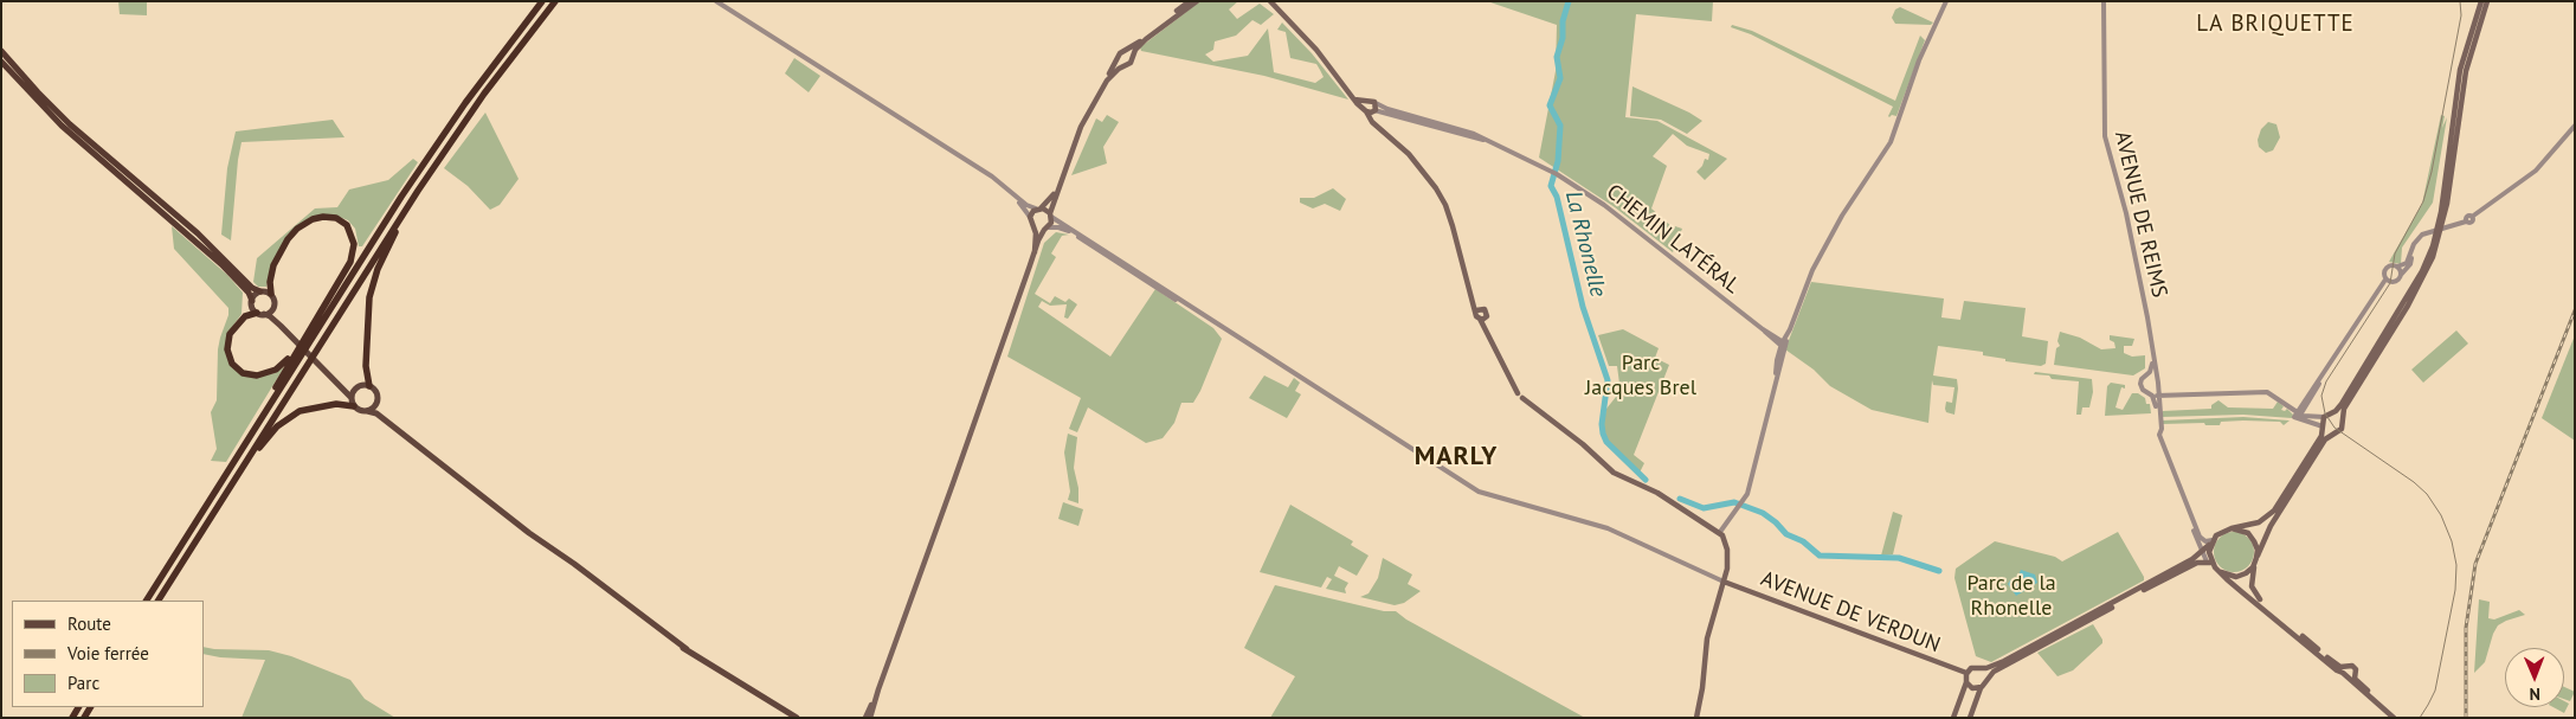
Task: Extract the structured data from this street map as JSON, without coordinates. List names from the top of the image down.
{
  "streets": {
    "main road": ["AVENUE DE VERDUN"],
    "street": ["AVENUE DE REIMS", "CHEMIN LATÉRAL"]
  },
  "districts": ["LA BRIQUETTE", "MARLY"],
  "water": ["La Rhonelle"],
  "parks": ["Parc Jacques Brel", "Parc de la Rhonelle"],
  "legend": ["Route", "Voie ferrée", "Parc"],
  "north": "bottom"
}
